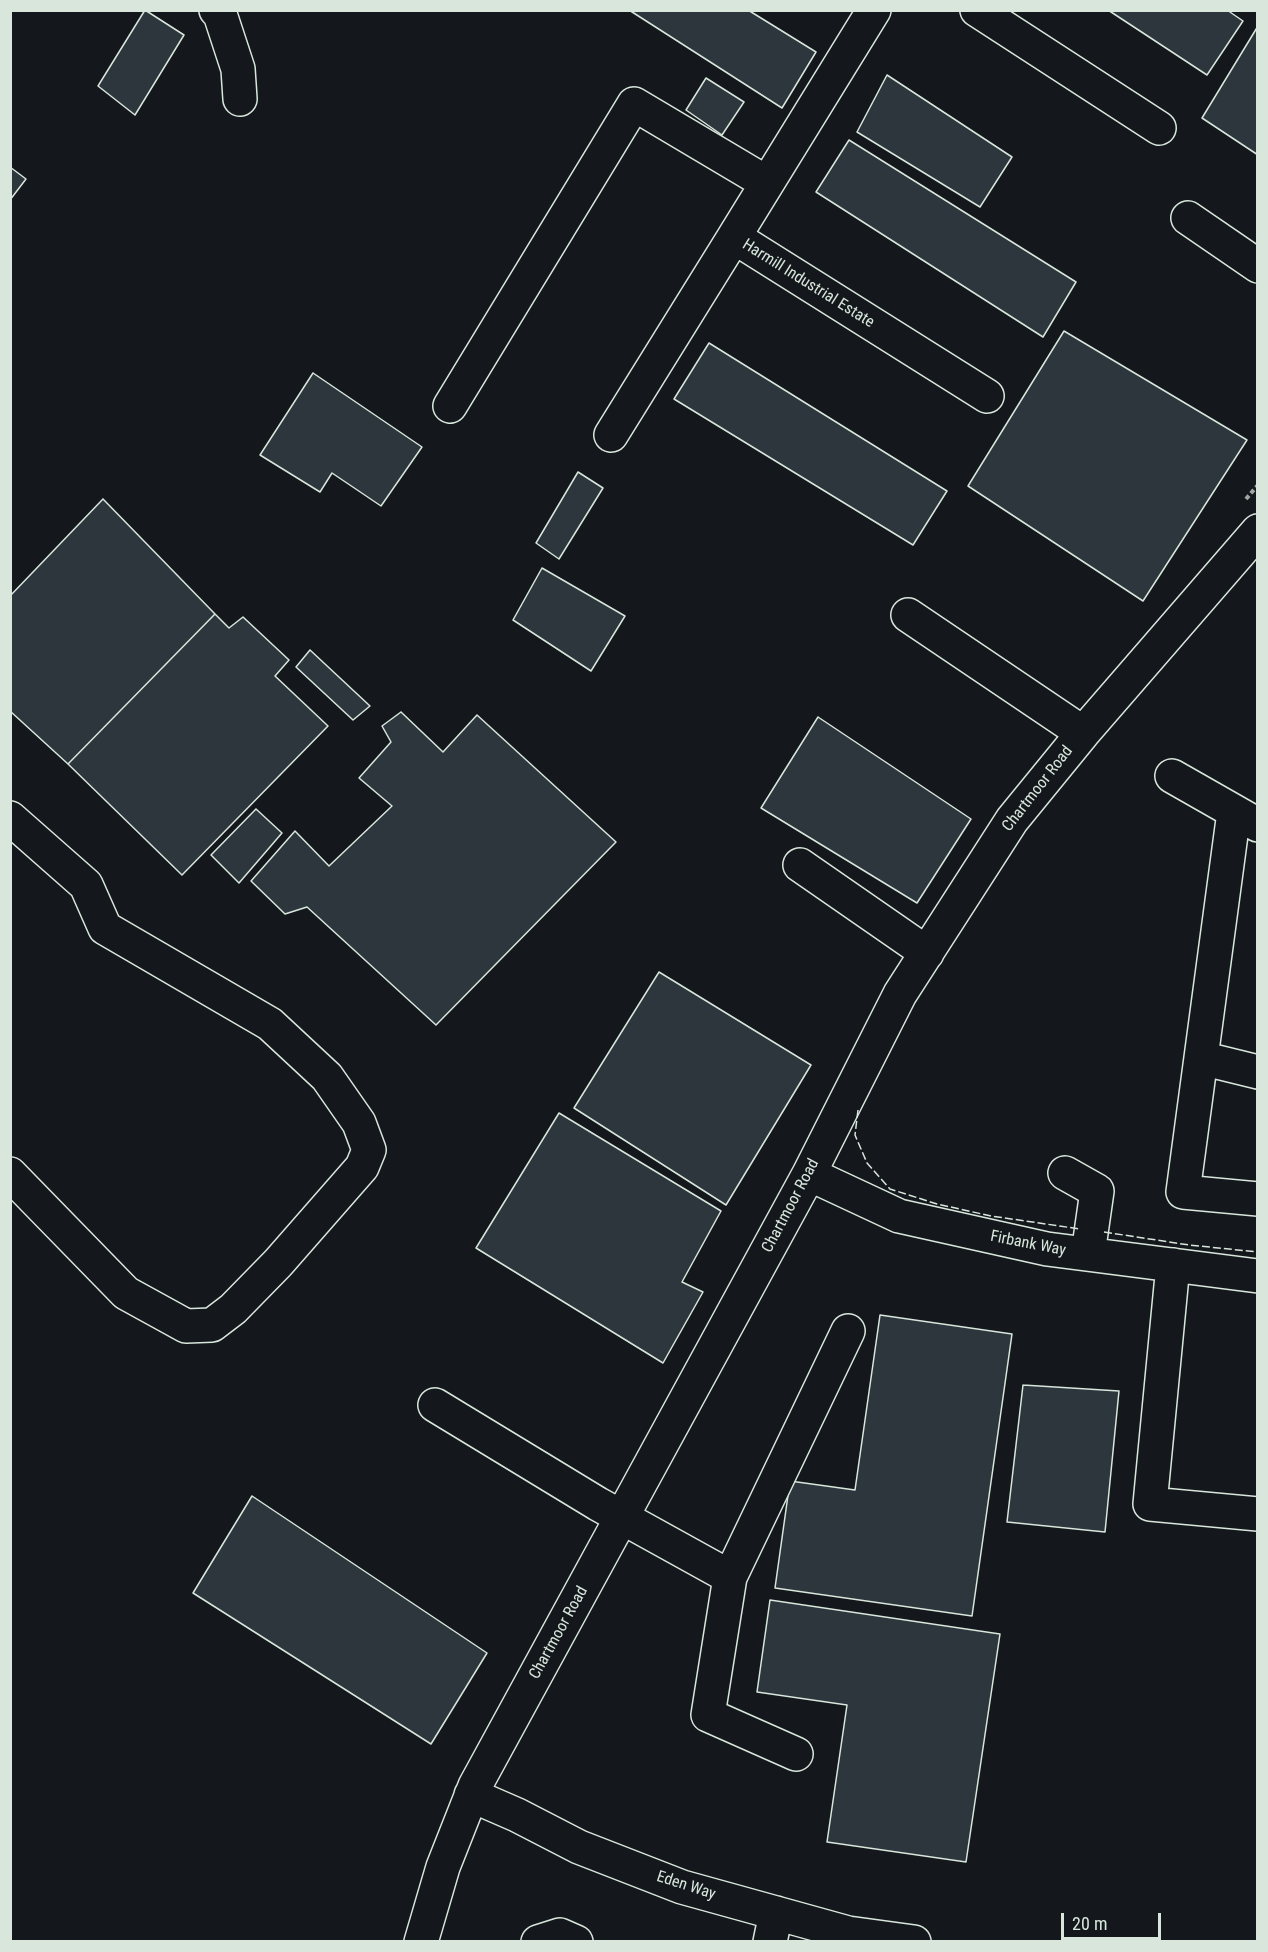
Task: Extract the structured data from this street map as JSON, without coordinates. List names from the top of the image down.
{
  "streets": {
    "street": [
      "Harmill Industrial Estate",
      "Chartmoor Road",
      "Firbank Way",
      "Eden Way"
    ]
  },
  "crossings": [
    ["Chartmoor Road", "Firbank Way"],
    ["Chartmoor Road", "Eden Way"]
  ],
  "scale_bar": "20 m"
}
